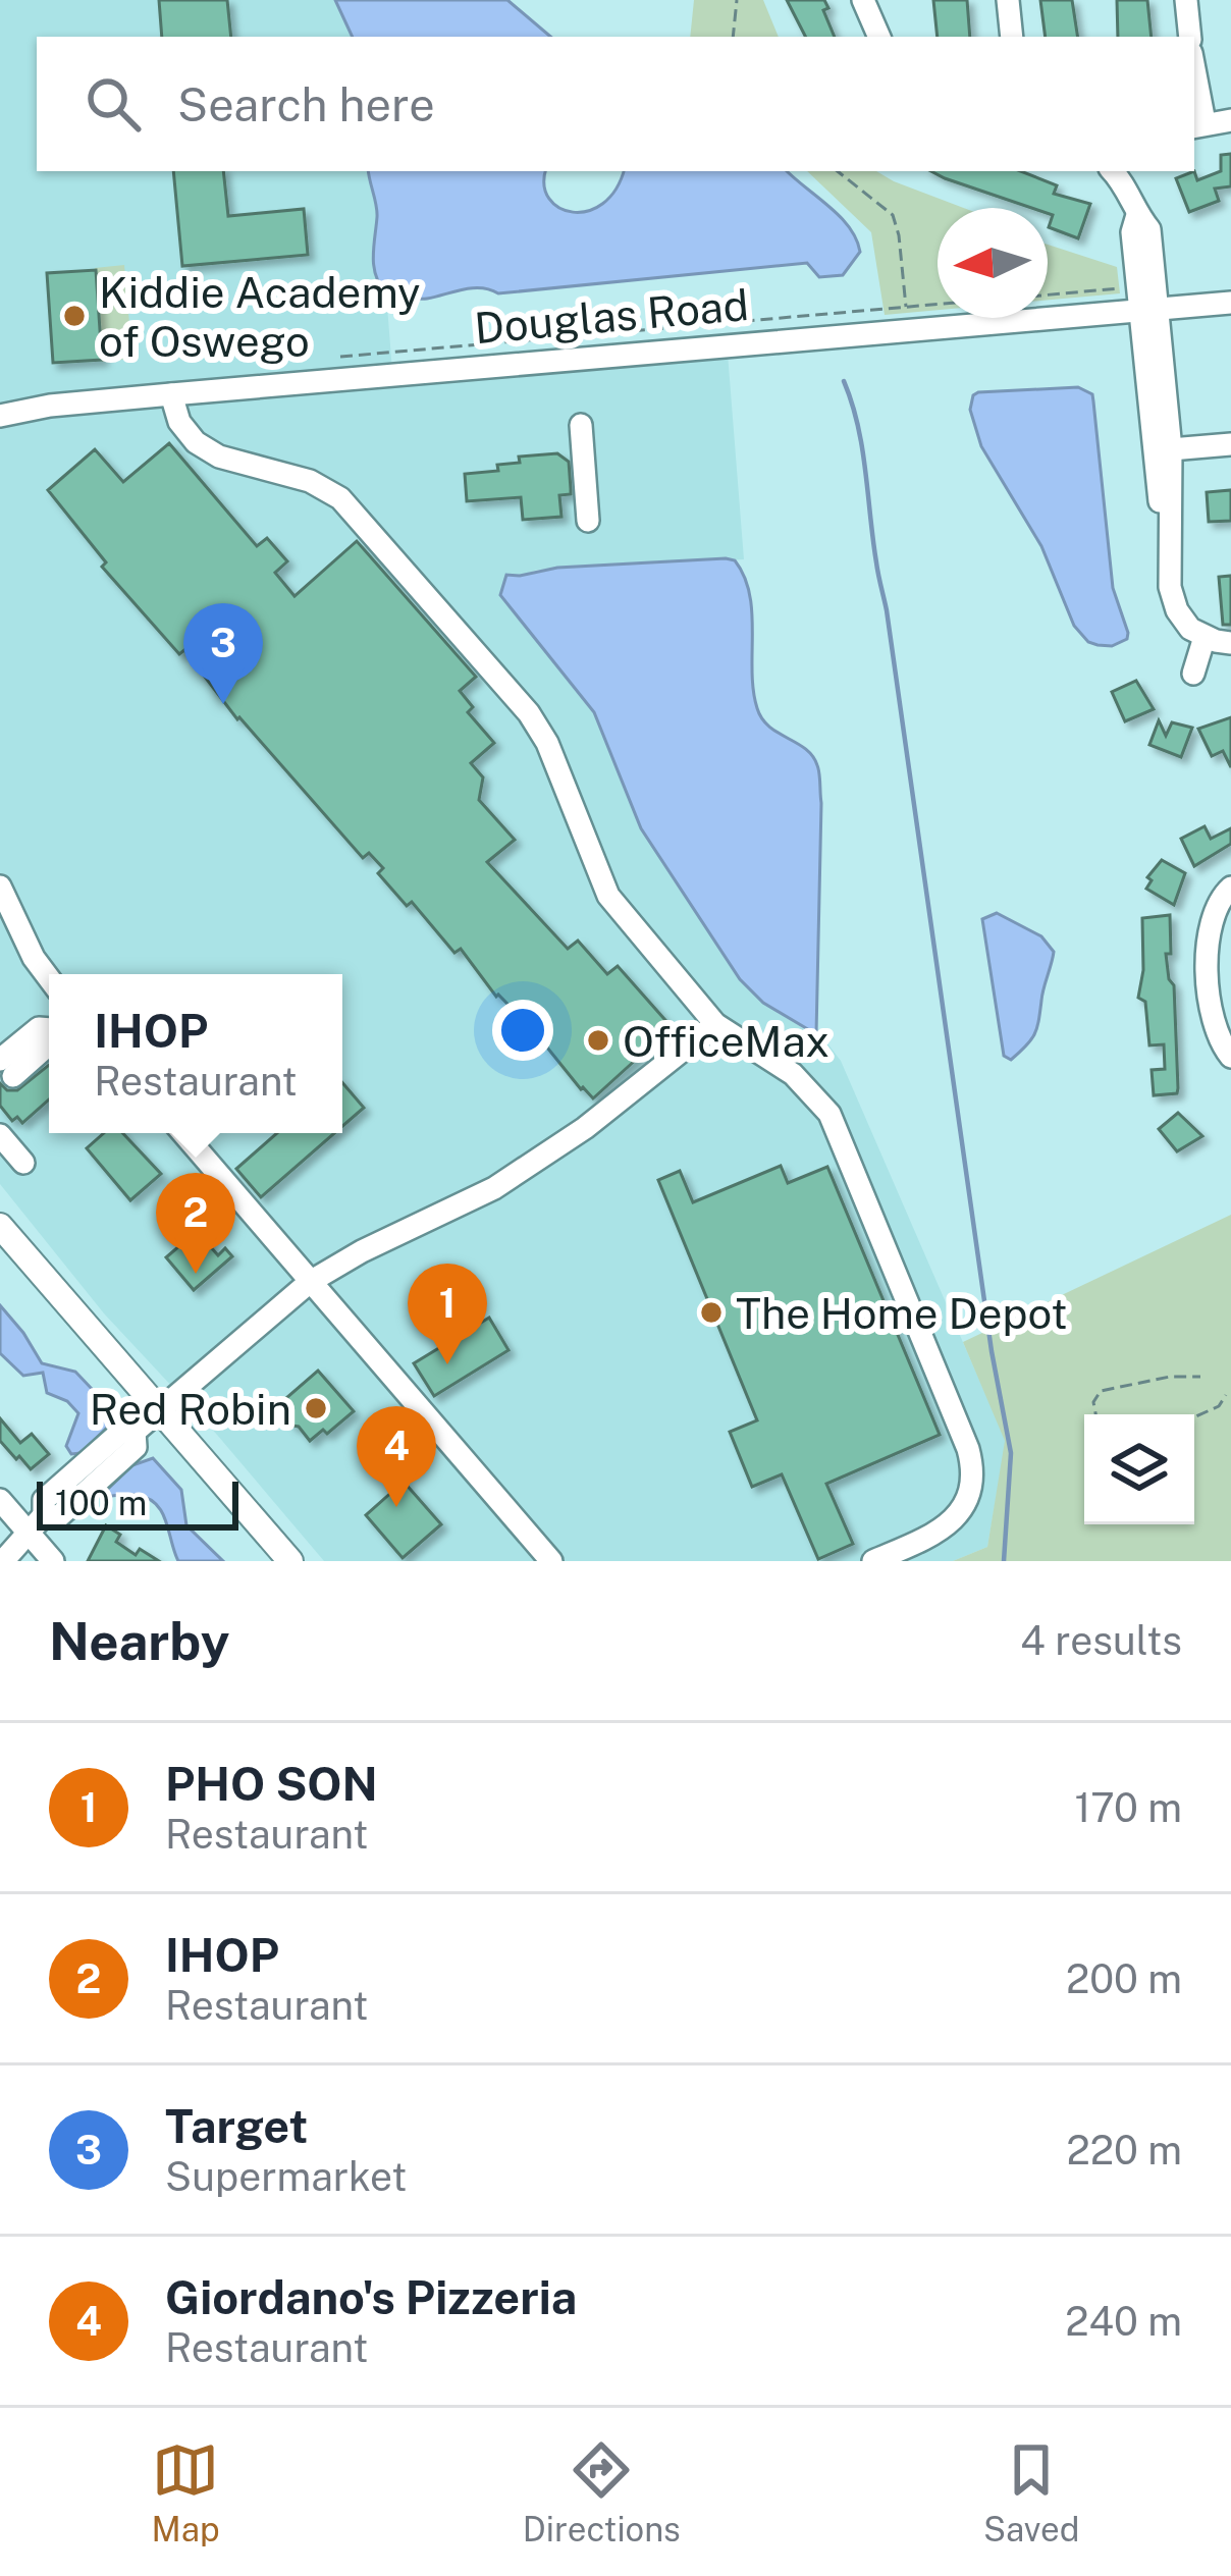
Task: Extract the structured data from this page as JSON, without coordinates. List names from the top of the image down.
{
  "streets": {
    "street": ["Douglas Road"]
  },
  "places": [
    "Kiddie Academy of Oswego",
    "OfficeMax",
    "The Home Depot",
    "Red Robin"
  ],
  "scale_bar": "100 m",
  "north": "left",
  "page": {
    "search": "Search here",
    "pins": [
      "3",
      "2",
      "1",
      "4"
    ],
    "popup": ["IHOP", "Restaurant"],
    "scale": "100 m",
    "heading": ["Nearby", "4 results"],
    "list": [
      {
        "mark": "1",
        "name": "PHO SON",
        "note": "Restaurant",
        "value": "170 m"
      },
      {
        "mark": "2",
        "name": "IHOP",
        "note": "Restaurant",
        "value": "200 m"
      },
      {
        "mark": "3",
        "name": "Target",
        "note": "Supermarket",
        "value": "220 m"
      },
      {
        "mark": "4",
        "name": "Giordano's Pizzeria",
        "note": "Restaurant",
        "value": "240 m"
      }
    ],
    "nav": ["Map", "Directions", "Saved"]
  }
}
